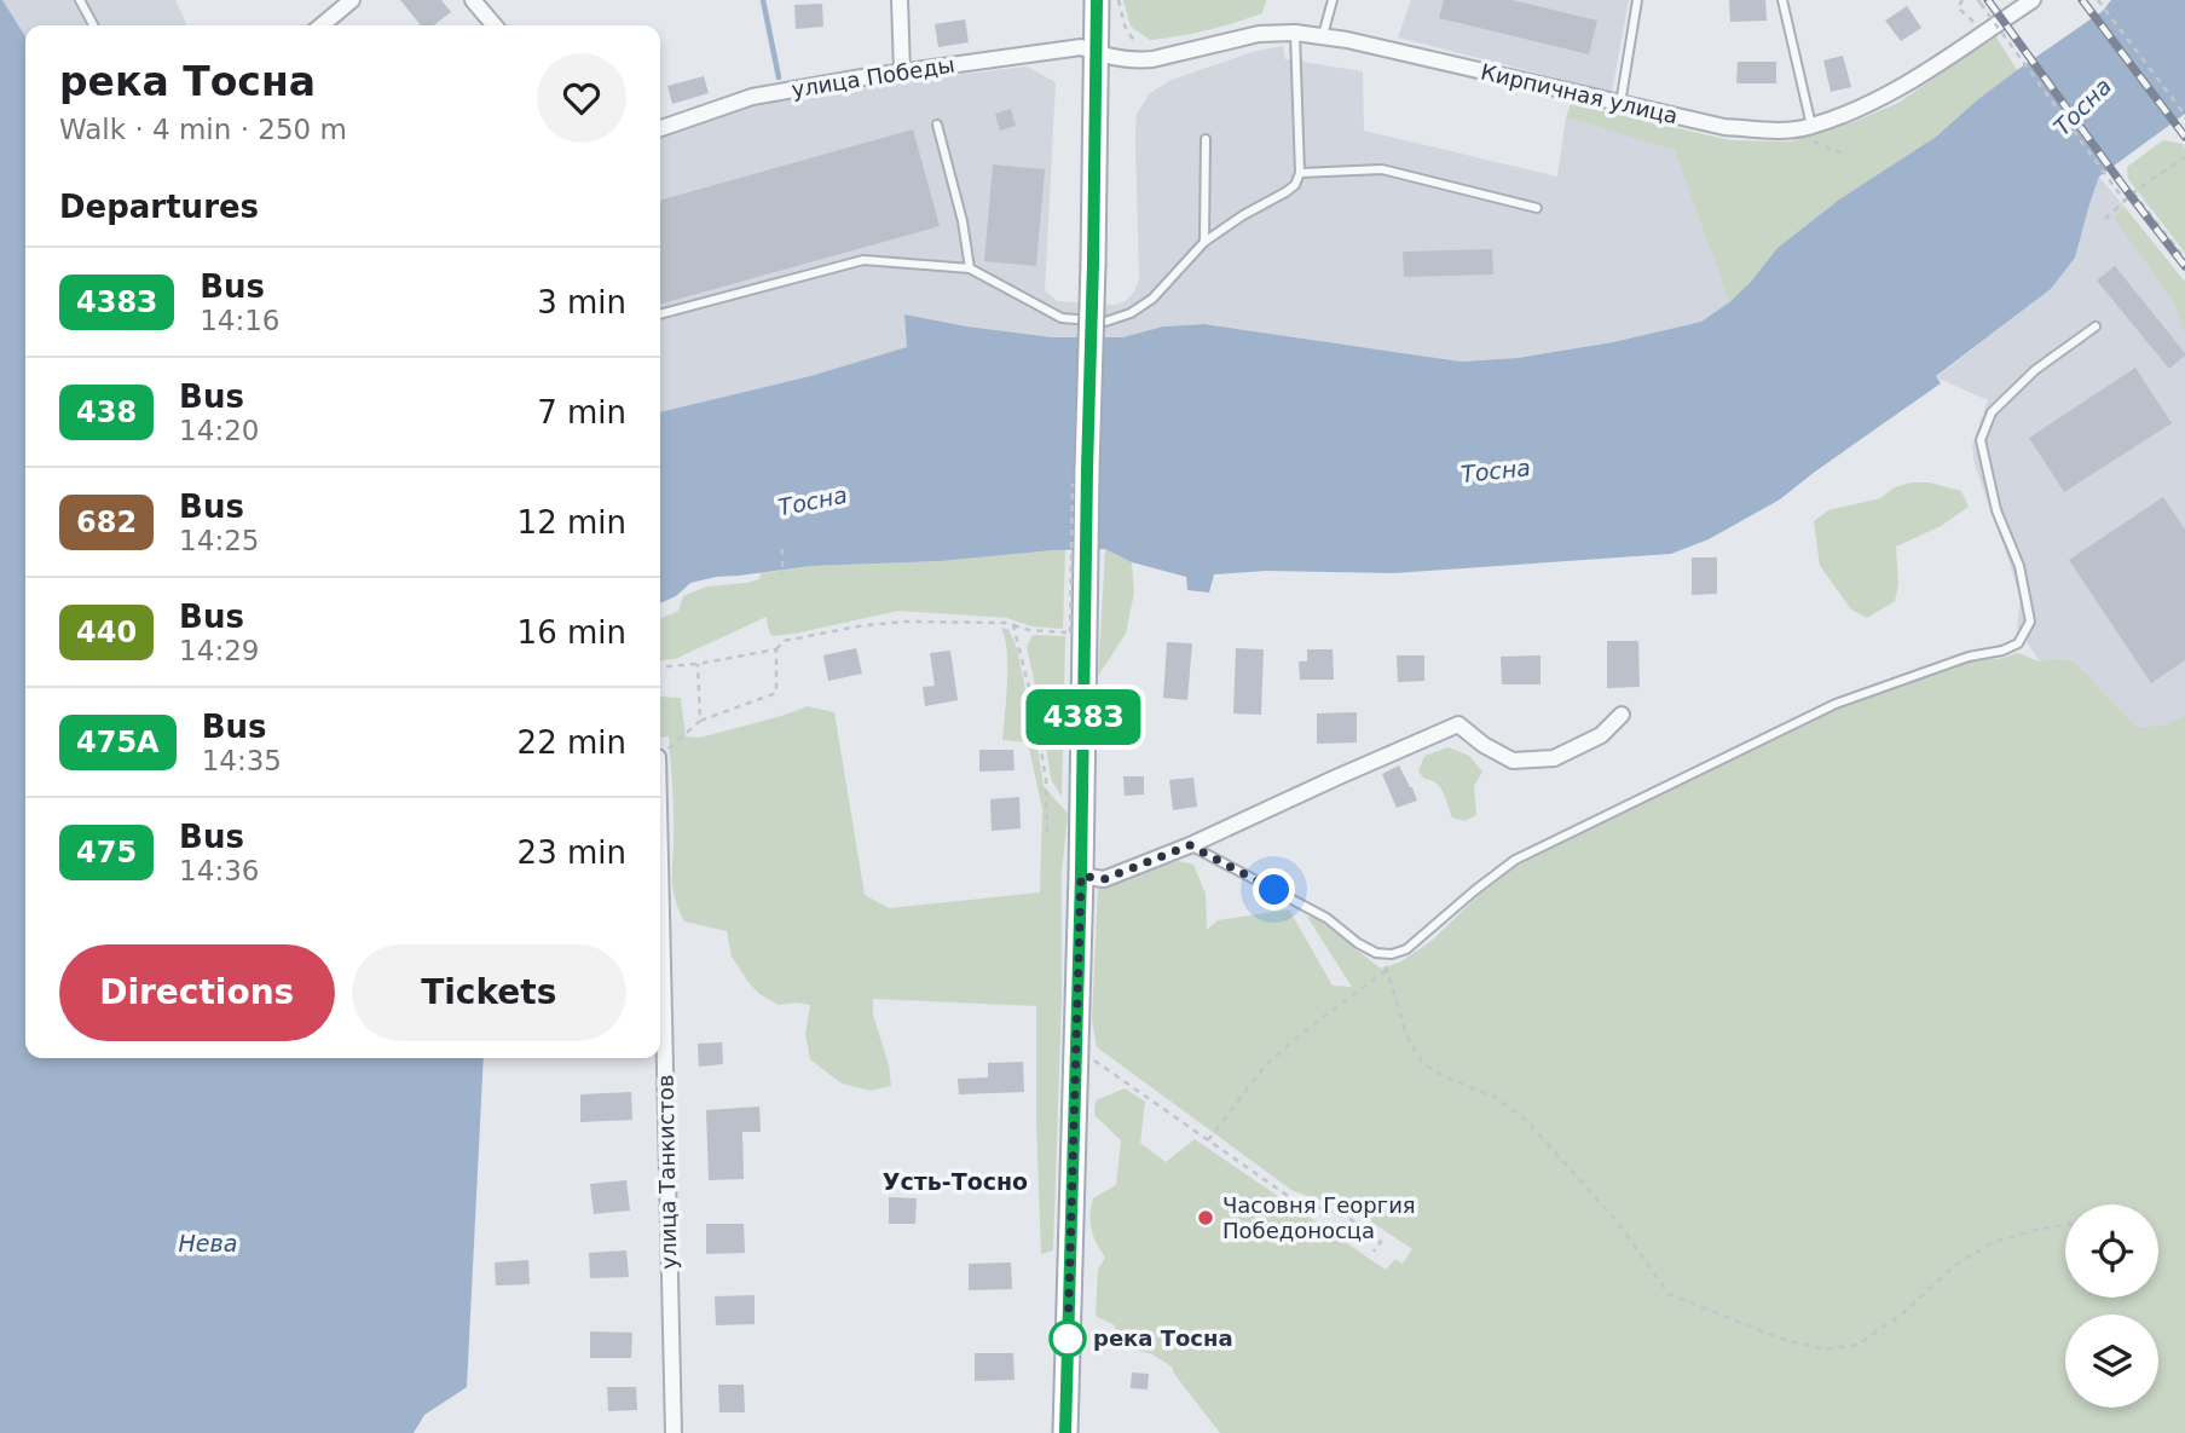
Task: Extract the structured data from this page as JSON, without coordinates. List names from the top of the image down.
{
  "streets": {
    "street": ["улица Победы", "Кирпичная улица", "улица Танкистов"]
  },
  "crossings": [
    ["улица Победы", "Кирпичная улица"]
  ],
  "districts": ["Усть-Тосно"],
  "water": ["Тосна", "Нева"],
  "places": ["Часовня Георгия Победоносца", "река Тосна"],
  "lines": ["bus line 438З"],
  "page": {
    "on_map": "438З",
    "heading": [
      ["река Тосна", "Walk · 4 min · 250 m"],
      "Departures"
    ],
    "list": [
      {
        "mark": "438З",
        "name": "Bus",
        "note": "14:16",
        "value": "3 min"
      },
      {
        "mark": "438",
        "name": "Bus",
        "note": "14:20",
        "value": "7 min"
      },
      {
        "mark": "682",
        "name": "Bus",
        "note": "14:25",
        "value": "12 min"
      },
      {
        "mark": "440",
        "name": "Bus",
        "note": "14:29",
        "value": "16 min"
      },
      {
        "mark": "475А",
        "name": "Bus",
        "note": "14:35",
        "value": "22 min"
      },
      {
        "mark": "475",
        "name": "Bus",
        "note": "14:36",
        "value": "23 min"
      }
    ],
    "buttons": ["Directions", "Tickets"]
  }
}
